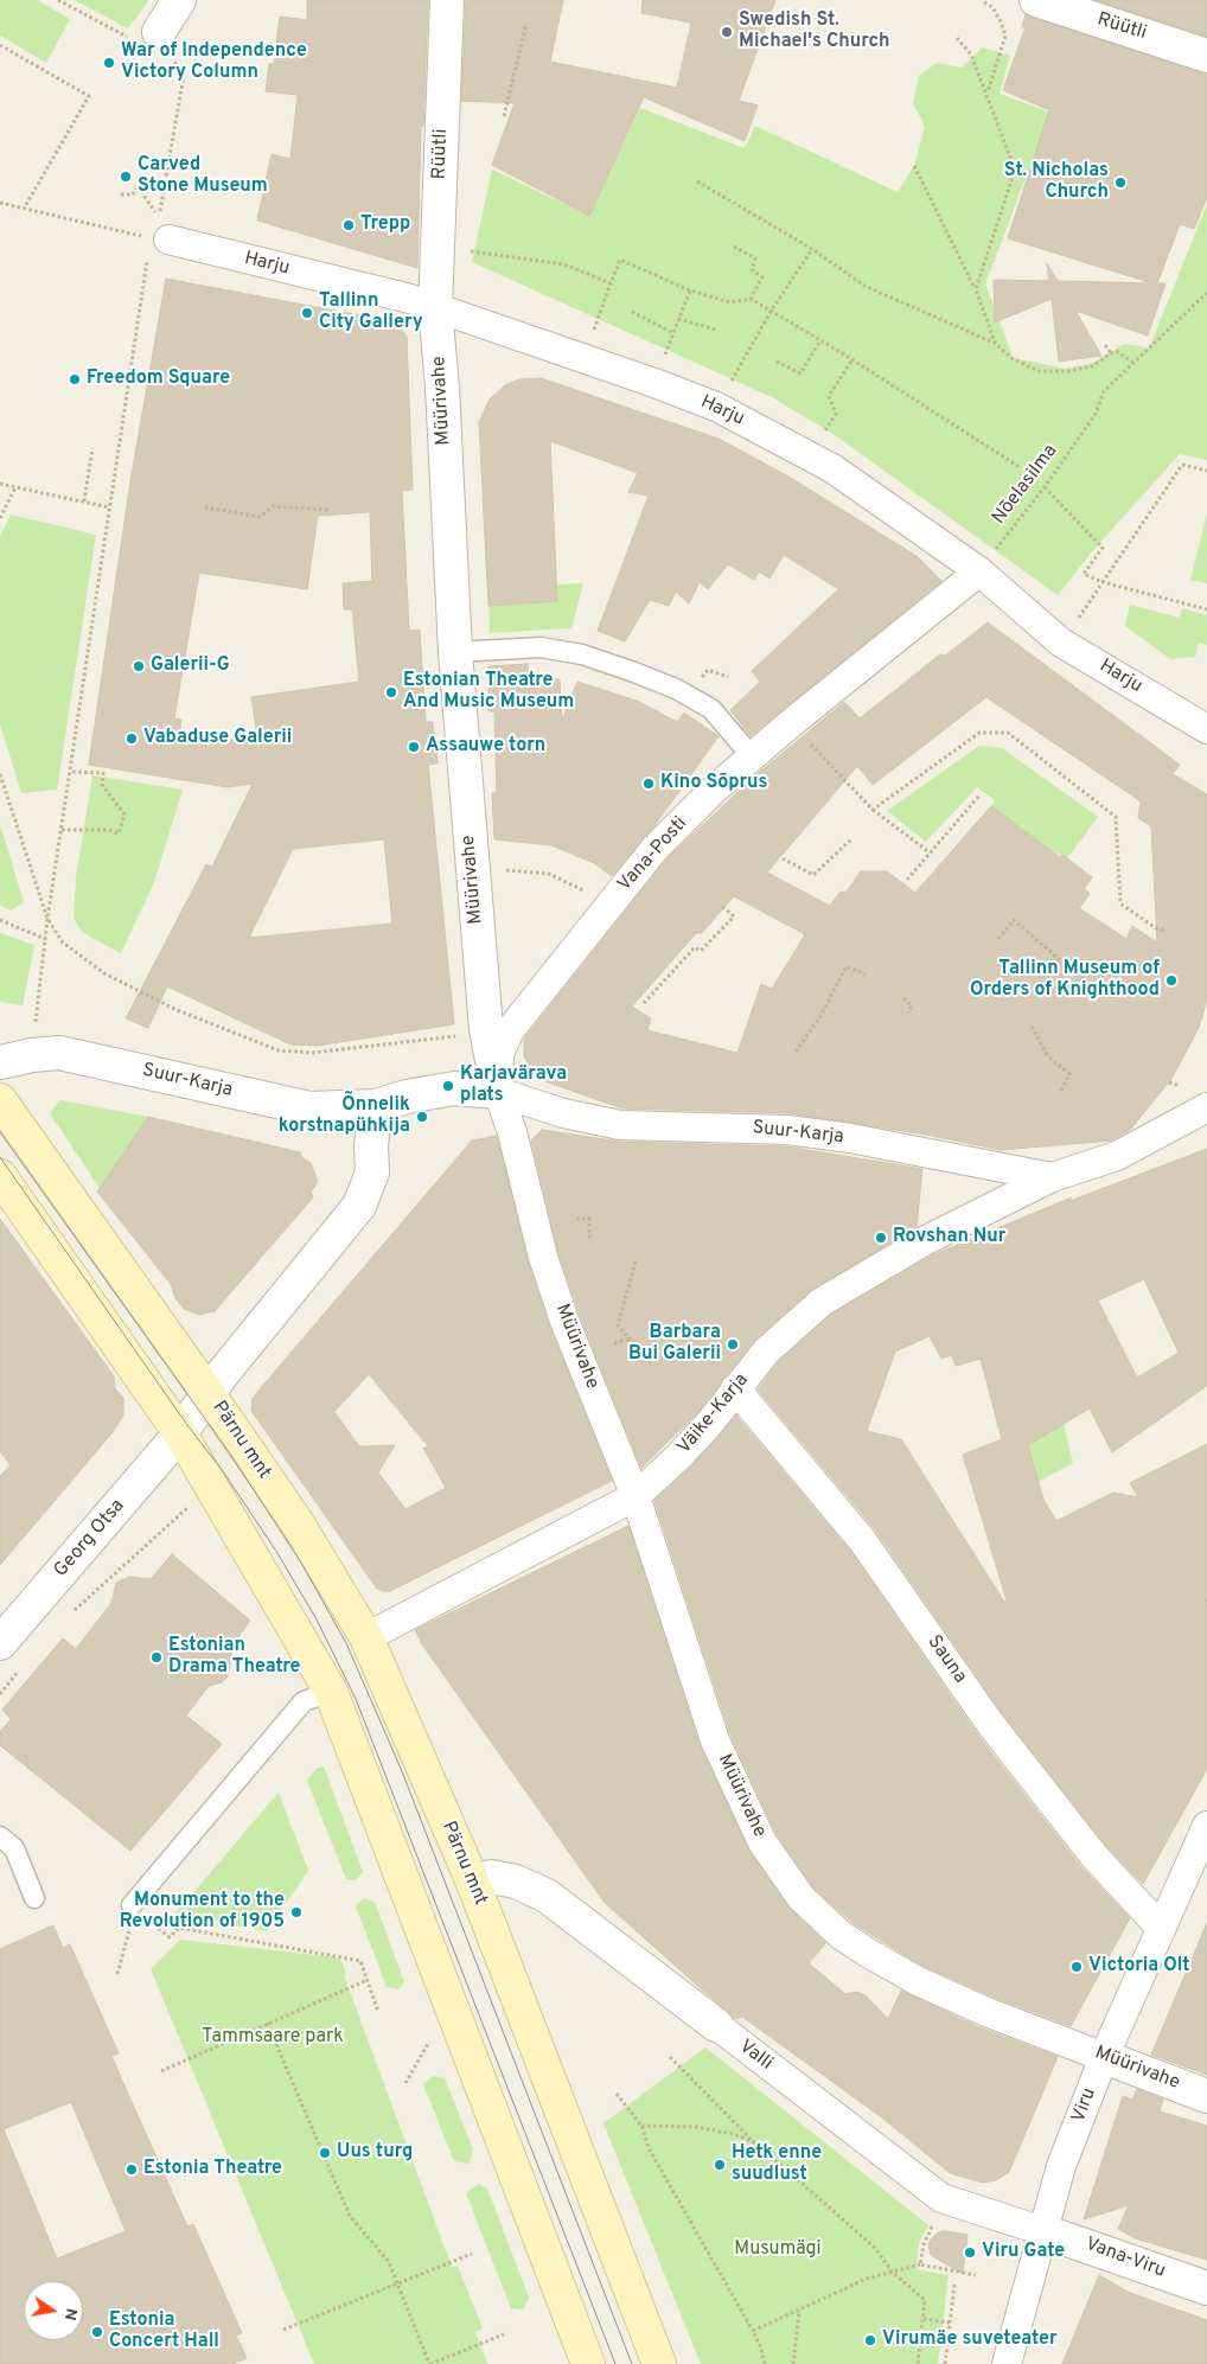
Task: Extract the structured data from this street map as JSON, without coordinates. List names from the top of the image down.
{
  "streets": {
    "main road": ["Pärnu mnt"],
    "street": [
      "Rüütli",
      "Harju",
      "Müürivahe",
      "Vana-Posti",
      "Suur-Karja",
      "Väike-Karja",
      "Georg Otsa",
      "Sauna",
      "Valli",
      "Viru",
      "Vana-Viru"
    ],
    "path": ["Nõelasilma"]
  },
  "crossings": [
    ["Rüütli", "Harju"],
    ["Rüütli", "Müürivahe"],
    ["Harju", "Müürivahe"],
    ["Harju", "Nõelasilma"],
    ["Harju", "Vana-Posti"],
    ["Müürivahe", "Vana-Posti"],
    ["Müürivahe", "Suur-Karja"],
    ["Müürivahe", "Väike-Karja"],
    ["Müürivahe", "Viru"],
    ["Nõelasilma", "Vana-Posti"],
    ["Vana-Posti", "Suur-Karja"],
    ["Suur-Karja", "Väike-Karja"],
    ["Väike-Karja", "Pärnu mnt"],
    ["Väike-Karja", "Sauna"],
    ["Pärnu mnt", "Georg Otsa"],
    ["Pärnu mnt", "Valli"],
    ["Sauna", "Viru"],
    ["Valli", "Viru"],
    ["Valli", "Vana-Viru"],
    ["Viru", "Vana-Viru"]
  ],
  "parks": ["Tammsaare park", "Musumägi"],
  "places": [
    "Swedish St. Michael's Church",
    "War of Independence Victory Column",
    "Carved Stone Museum",
    "St. Nicholas Church",
    "Trepp",
    "Tallinn City Gallery",
    "Freedom Square",
    "Galerii-G",
    "Estonian Theatre And Music Museum",
    "Vabaduse Galerii",
    "Assauwe torn",
    "Kino Sõprus",
    "Tallinn Museum of Orders of Knighthood",
    "Karjavärava plats",
    "Õnnelik korstnapühkija",
    "Rovshan Nur",
    "Barbara Bui Galerii",
    "Estonian Drama Theatre",
    "Monument to the Revolution of 1905",
    "Victoria Olt",
    "Uus turg",
    "Hetk enne suudlust",
    "Estonia Theatre",
    "Viru Gate",
    "Estonia Concert Hall",
    "Virumäe suveteater"
  ],
  "north": "right"
}
